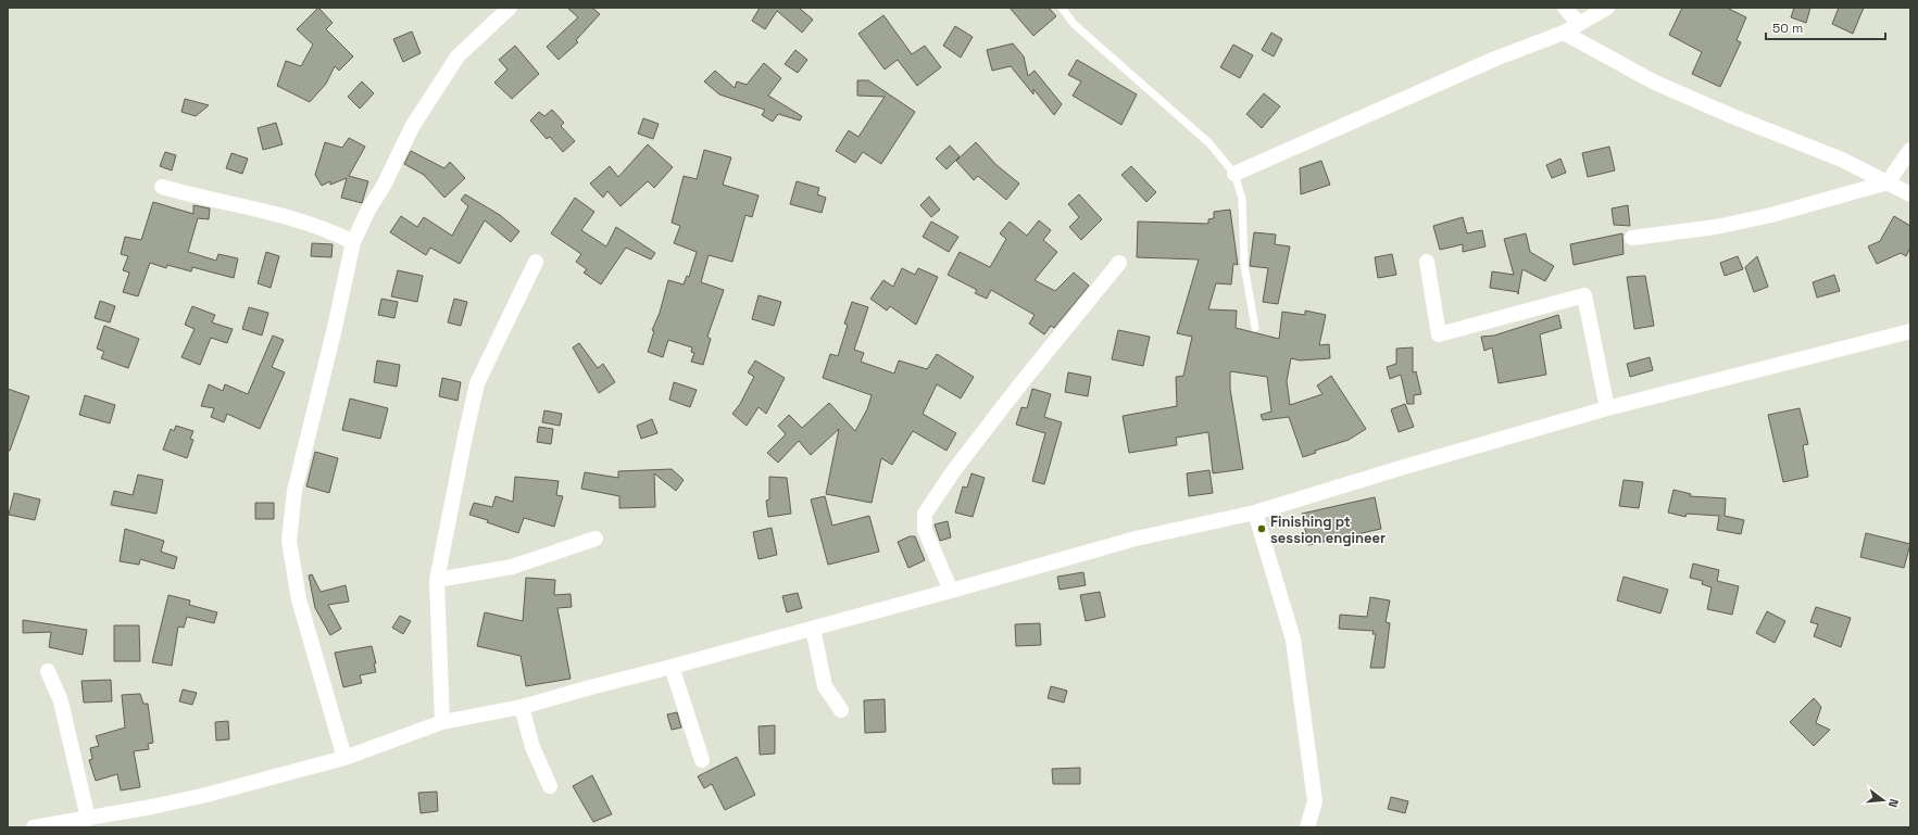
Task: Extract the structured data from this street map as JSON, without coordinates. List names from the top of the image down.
{
  "places": ["Finishing pt session engineer"],
  "scale_bar": "50 m",
  "north": "right"
}
